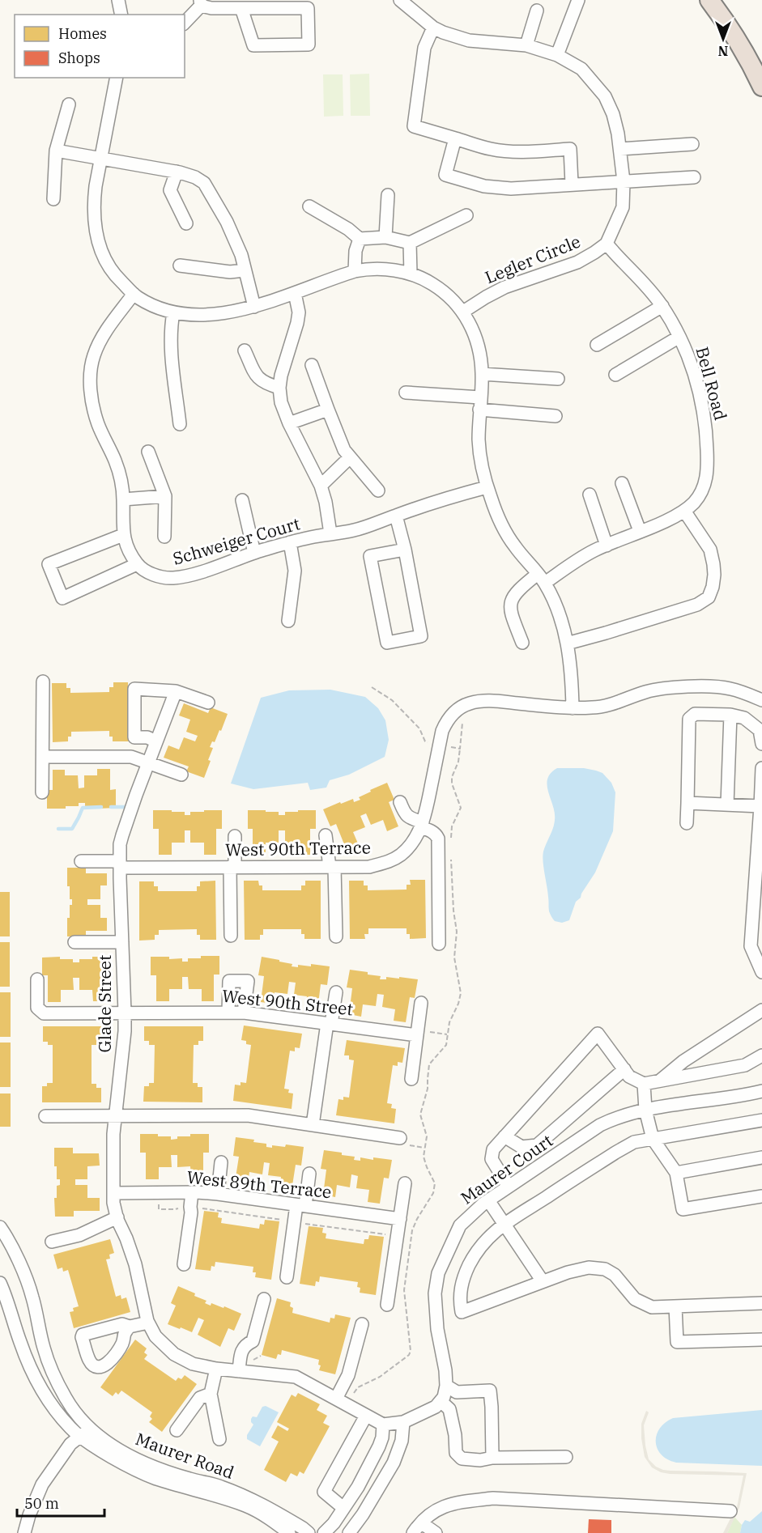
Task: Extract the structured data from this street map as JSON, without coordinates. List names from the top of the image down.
{
  "streets": {
    "street": [
      "Legler Circle",
      "Bell Road",
      "Schweiger Court",
      "West 90th Terrace",
      "West 90th Street",
      "Glade Street",
      "Maurer Court",
      "West 89th Terrace",
      "Maurer Road"
    ]
  },
  "crossings": [
    ["Legler Circle", "Bell Road"],
    ["West 90th Terrace", "Glade Street"],
    ["West 90th Street", "Glade Street"],
    ["Glade Street", "West 89th Terrace"]
  ],
  "legend": ["Homes", "Shops"],
  "scale_bar": "50 m",
  "north": "bottom"
}
